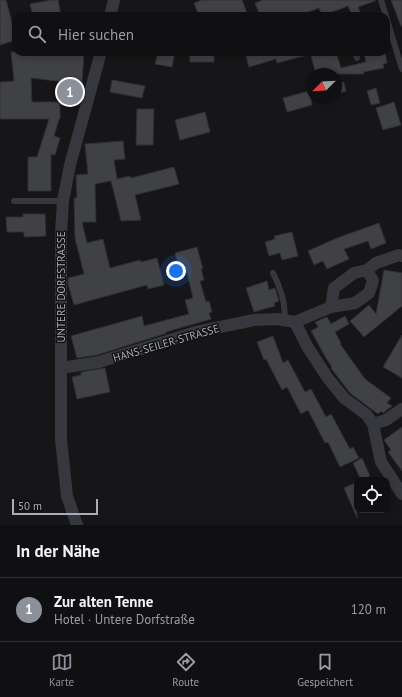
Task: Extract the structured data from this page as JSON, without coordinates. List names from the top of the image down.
{
  "streets": {
    "street": ["UNTERE DORFSTRASSE", "HANS-SEILER-STRASSE"]
  },
  "crossings": [
    ["UNTERE DORFSTRASSE", "HANS-SEILER-STRASSE"]
  ],
  "scale_bar": "50 m",
  "north": "bottom left",
  "page": {
    "search": "Hier suchen",
    "pins": "1",
    "scale": "50 m",
    "heading": "In der Nähe",
    "list": [
      {
        "mark": "1",
        "name": "Zur alten Tenne",
        "note": "Hotel · Untere Dorfstraße",
        "value": "120 m"
      }
    ],
    "nav": ["Karte", "Route", "Gespeichert"]
  }
}
